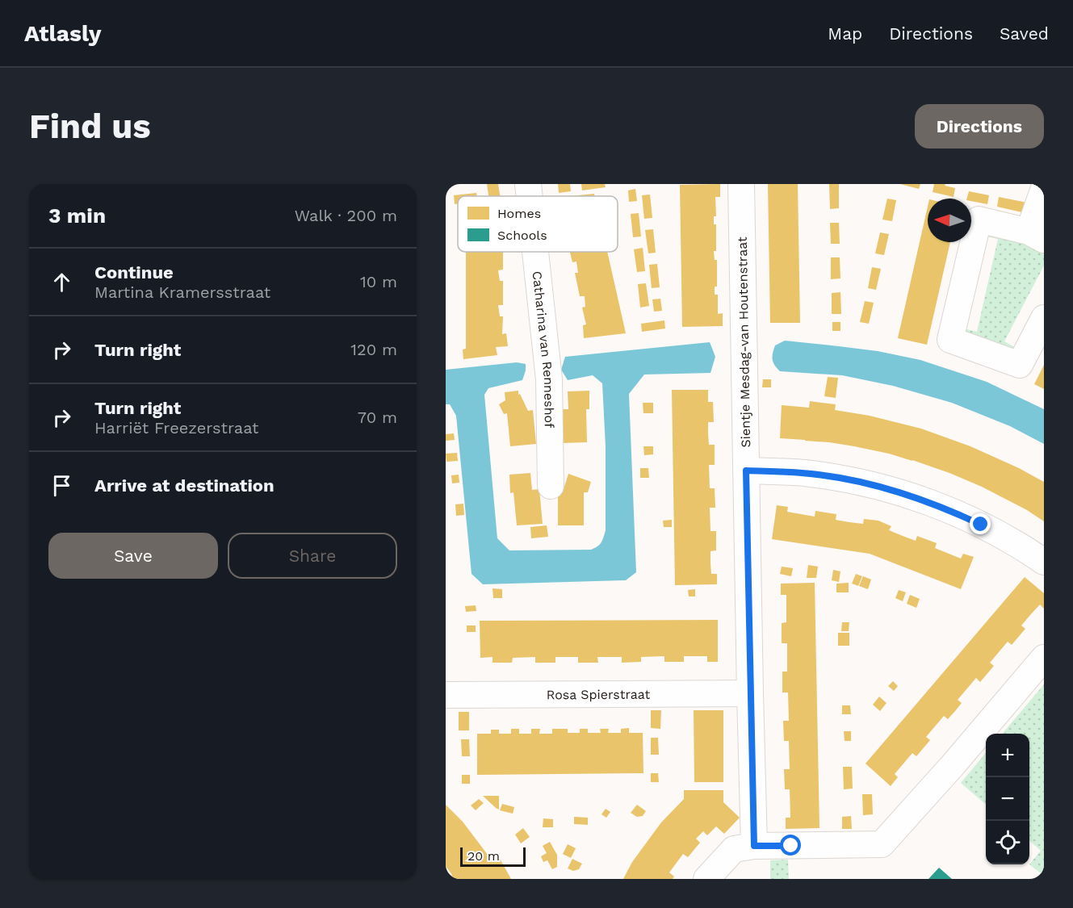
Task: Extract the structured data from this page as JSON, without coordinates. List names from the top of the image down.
{
  "streets": {
    "street": ["Sientje Mesdag-van Houtenstraat", "Catharina van Renneshof", "Rosa Spierstraat"]
  },
  "crossings": [
    ["Sientje Mesdag-van Houtenstraat", "Rosa Spierstraat"]
  ],
  "legend": ["Homes", "Schools"],
  "scale_bar": "20 m",
  "north": "left",
  "page": {
    "header": "Atlasly",
    "nav": ["Map", "Directions", "Saved"],
    "buttons": [
      "Directions",
      ["Save", "Share"]
    ],
    "title": "Find us",
    "heading": ["3 min", "Walk · 200 m"],
    "list": [
      ["Continue", "Martina Kramersstraat", "10 m"],
      ["Turn right", "120 m"],
      ["Turn right", "Harriët Freezerstraat", "70 m"],
      "Arrive at destination"
    ],
    "map_buttons": ["+", "−"],
    "scale": "20 m"
  }
}
